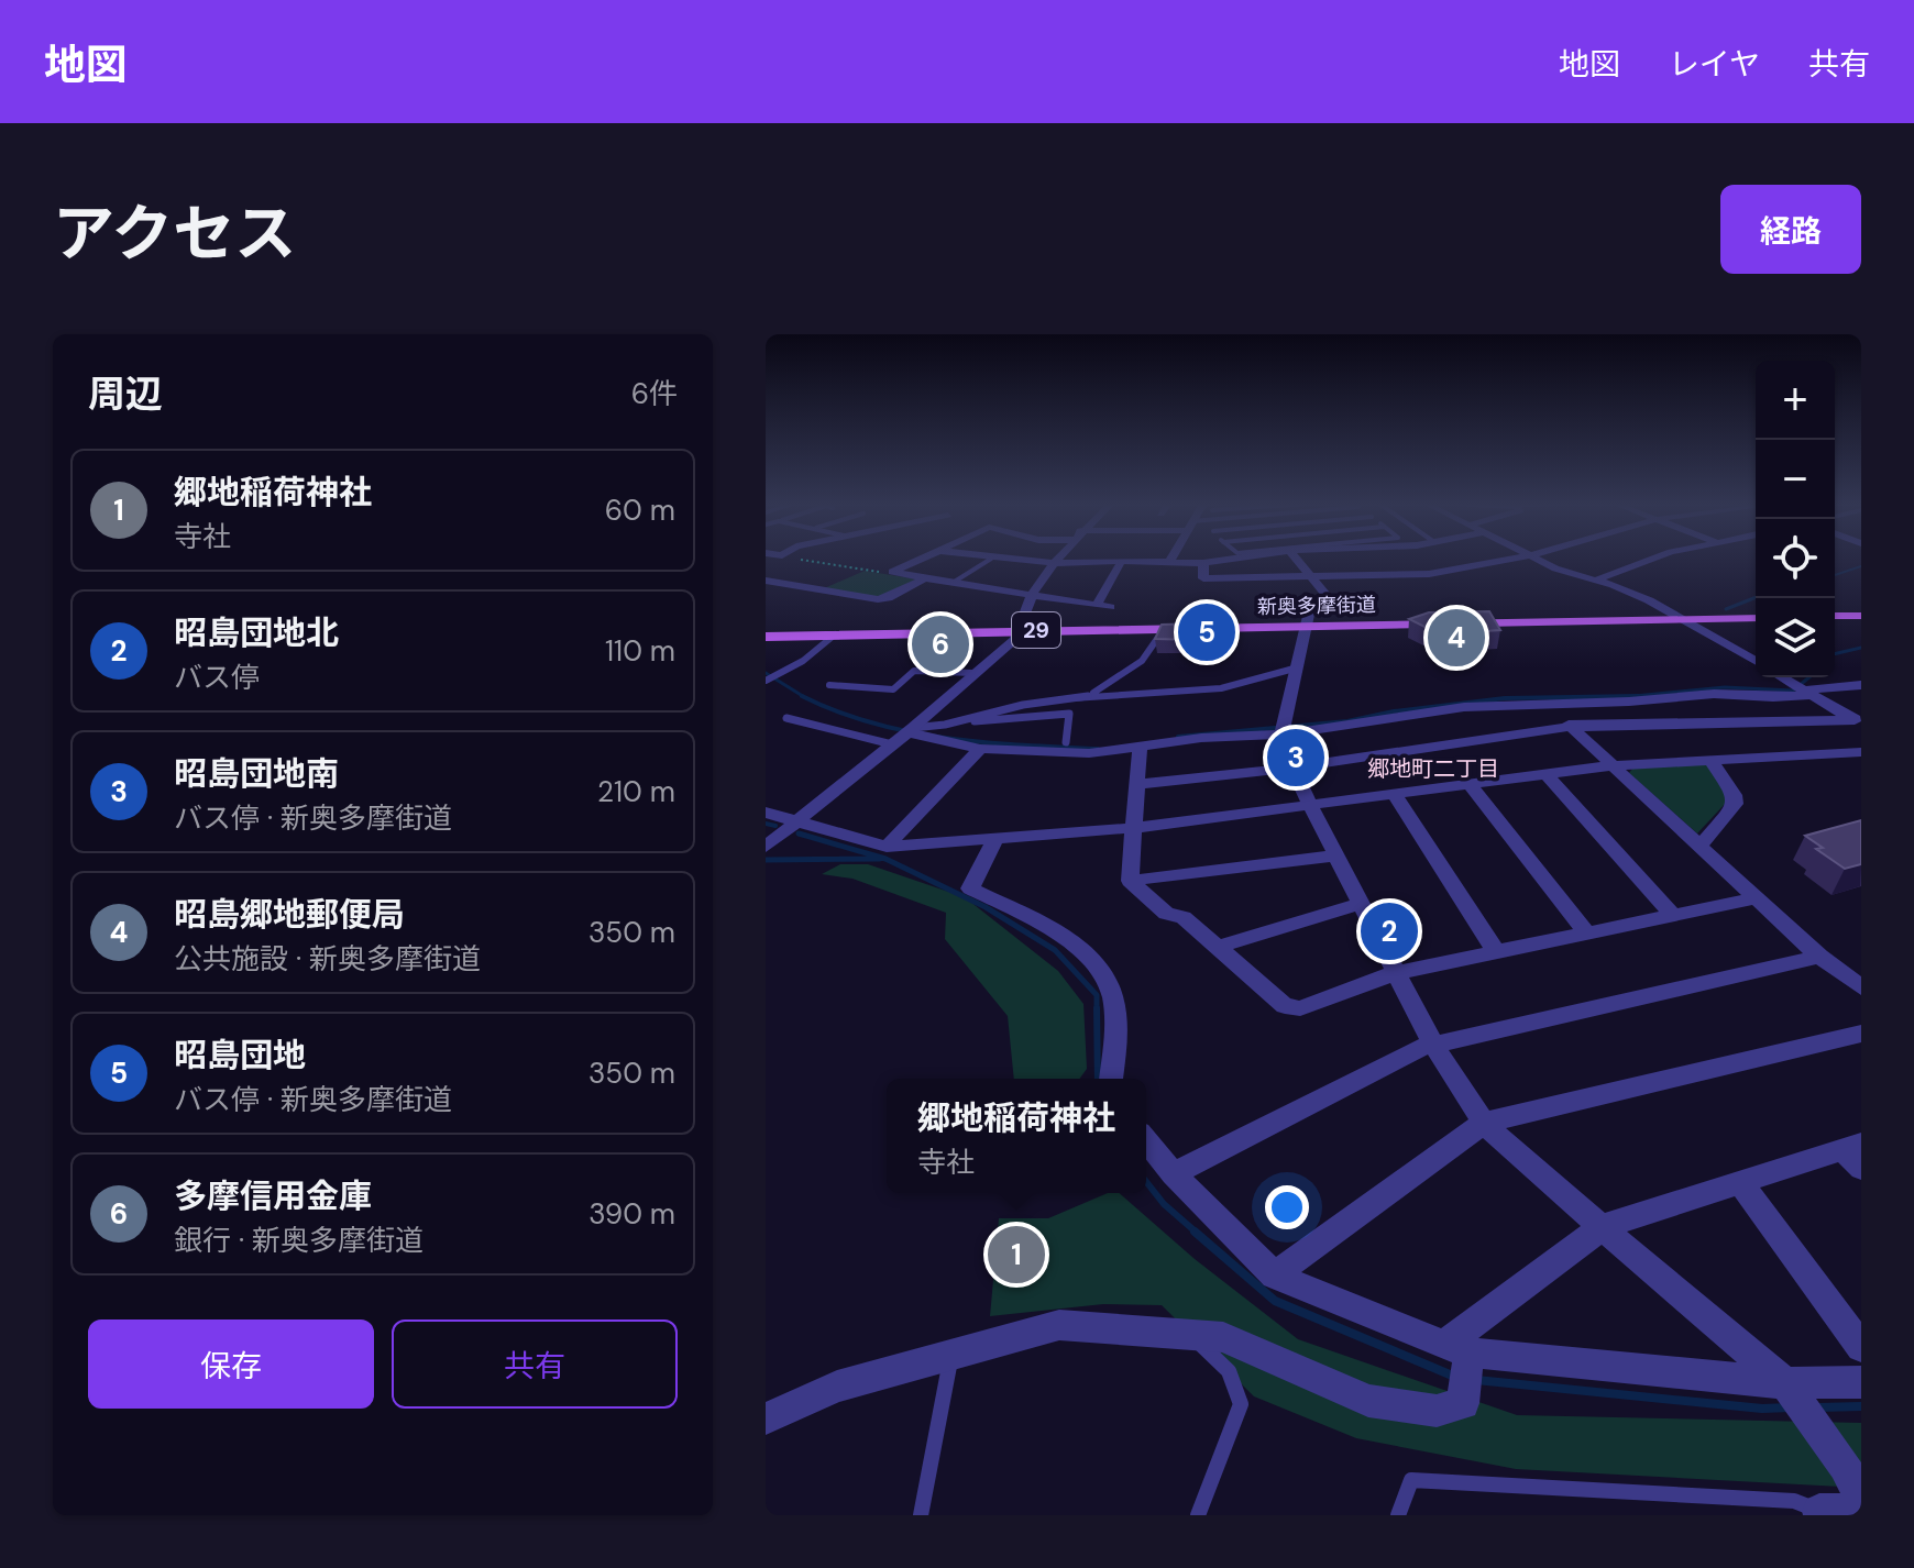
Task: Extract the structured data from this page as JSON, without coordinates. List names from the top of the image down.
{
  "streets": {
    "main road": ["新奥多摩街道", "29"]
  },
  "districts": ["郷地町二丁目"],
  "page": {
    "header": "地図",
    "nav": ["地図", "レイヤ", "共有"],
    "title": "アクセス",
    "buttons": [
      "経路",
      ["保存", "共有"]
    ],
    "heading": ["周辺", "6件"],
    "map_buttons": ["+", "−"],
    "list": [
      {
        "mark": "1",
        "name": "郷地稲荷神社",
        "note": "寺社",
        "value": "60 m"
      },
      {
        "mark": "2",
        "name": "昭島団地北",
        "note": "バス停",
        "value": "110 m"
      },
      {
        "mark": "3",
        "name": "昭島団地南",
        "note": "バス停 · 新奥多摩街道",
        "value": "210 m"
      },
      {
        "mark": "4",
        "name": "昭島郷地郵便局",
        "note": "公共施設 · 新奥多摩街道",
        "value": "350 m"
      },
      {
        "mark": "5",
        "name": "昭島団地",
        "note": "バス停 · 新奥多摩街道",
        "value": "350 m"
      },
      {
        "mark": "6",
        "name": "多摩信用金庫",
        "note": "銀行 · 新奥多摩街道",
        "value": "390 m"
      }
    ],
    "pins": [
      "5",
      "4",
      "6",
      "3",
      "2",
      "1"
    ],
    "popup": ["郷地稲荷神社", "寺社"]
  }
}
